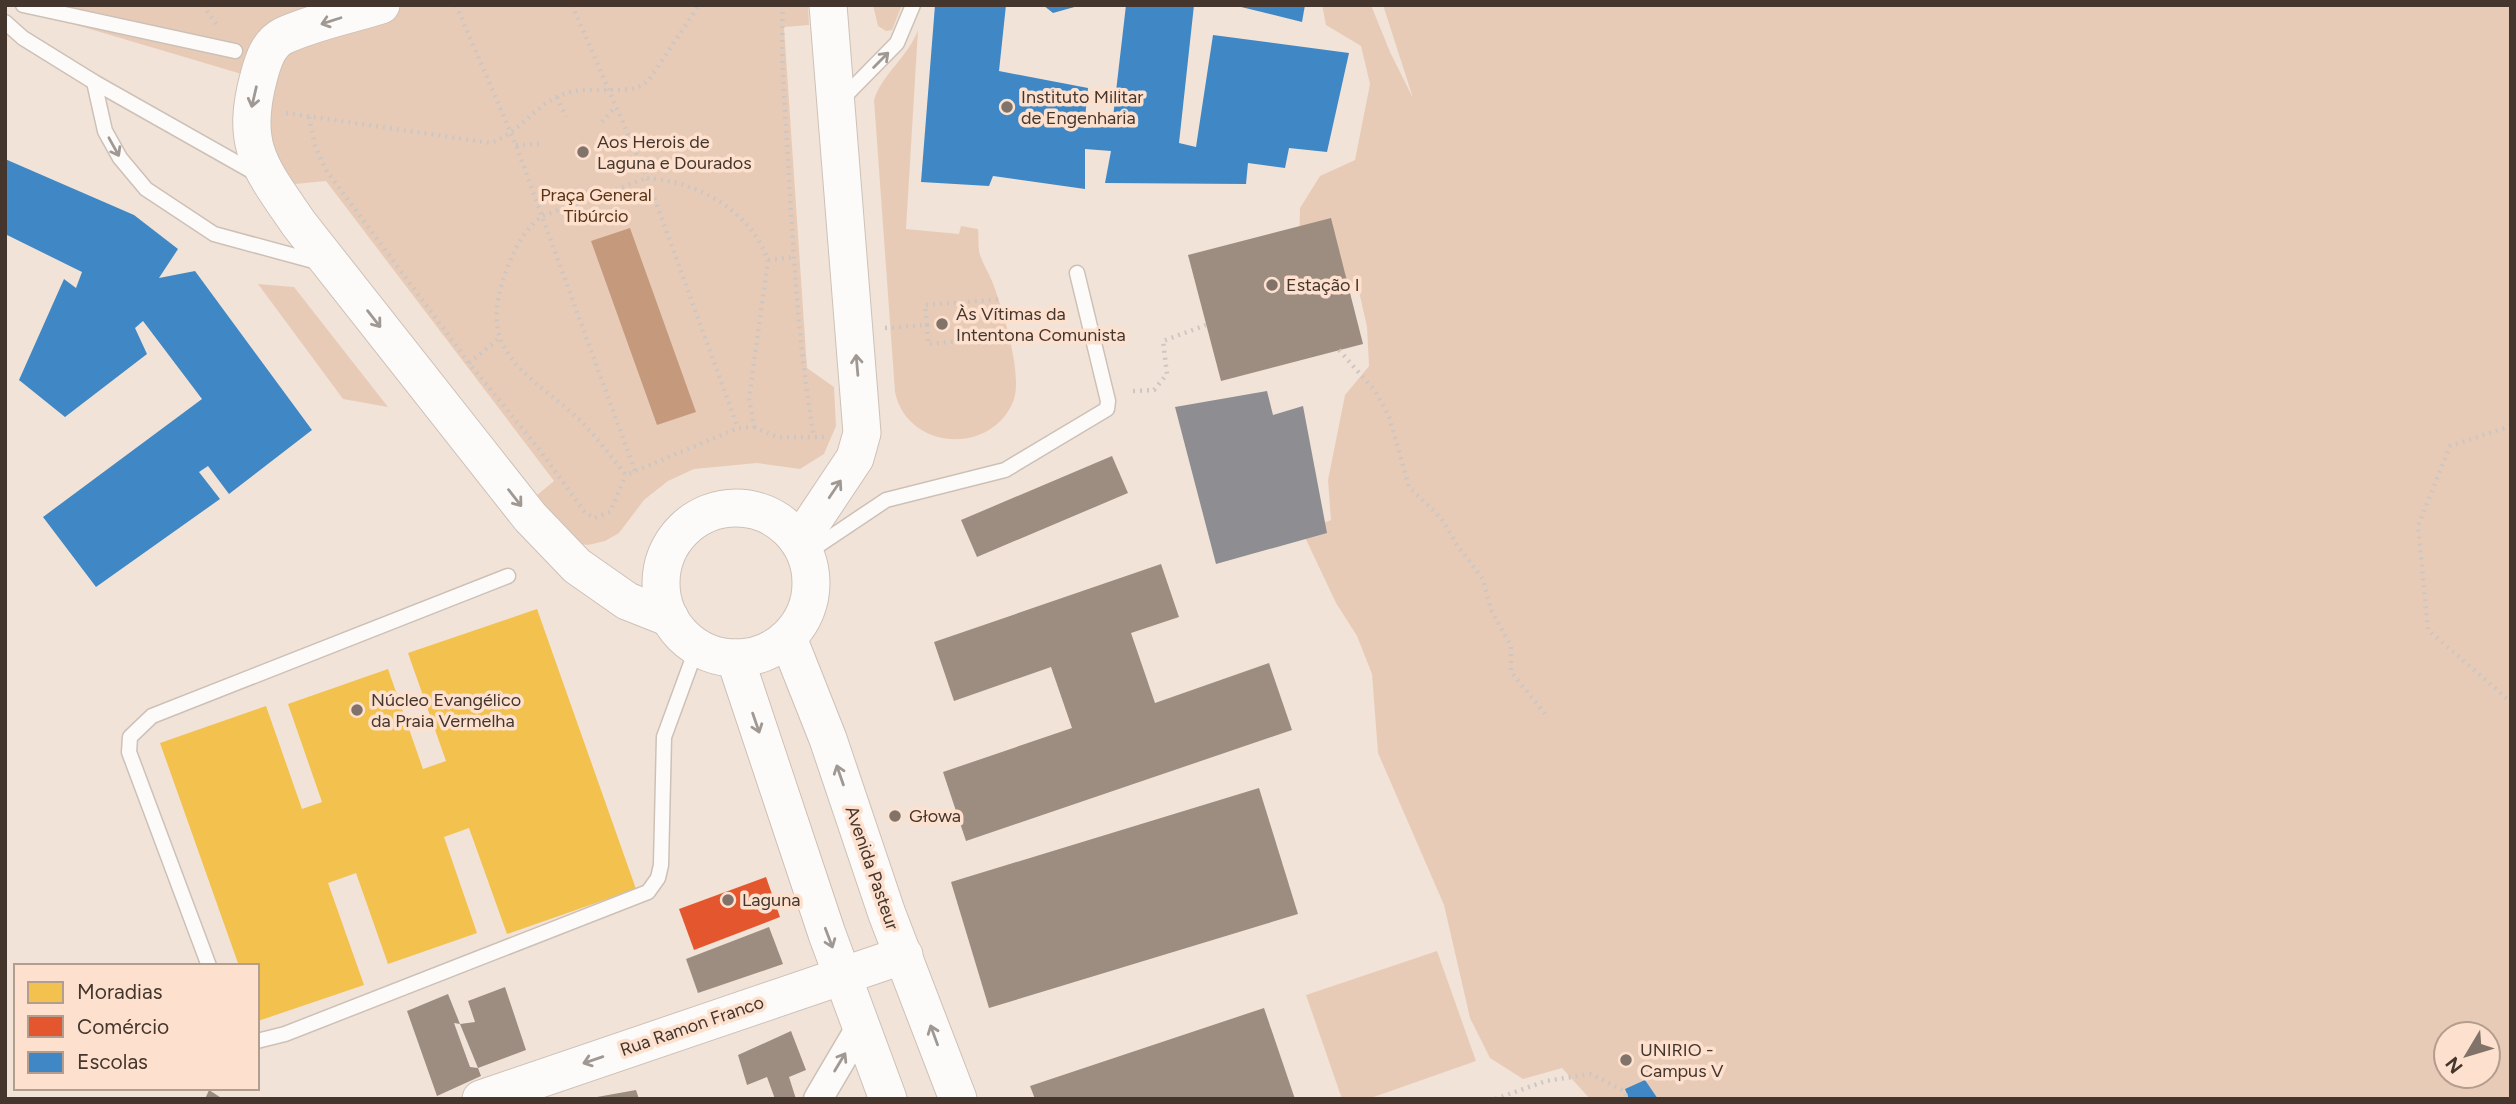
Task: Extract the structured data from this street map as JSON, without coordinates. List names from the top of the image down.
{
  "streets": {
    "street": ["Avenida Pasteur", "Rua Ramon Franco"]
  },
  "crossings": [
    ["Avenida Pasteur", "Rua Ramon Franco"]
  ],
  "one_way": ["Rua Ramon Franco"],
  "parks": ["Praça General Tibúrcio"],
  "places": [
    "Instituto Militar de Engenharia",
    "Aos Herois de Laguna e Dourados",
    "Estação I",
    "Às Vítimas da Intentona Comunista",
    "Núcleo Evangélico da Praia Vermelha",
    "Głowa",
    "Laguna",
    "UNIRIO - Campus V"
  ],
  "legend": ["Moradias", "Comércio", "Escolas"],
  "north": "bottom left"
}
